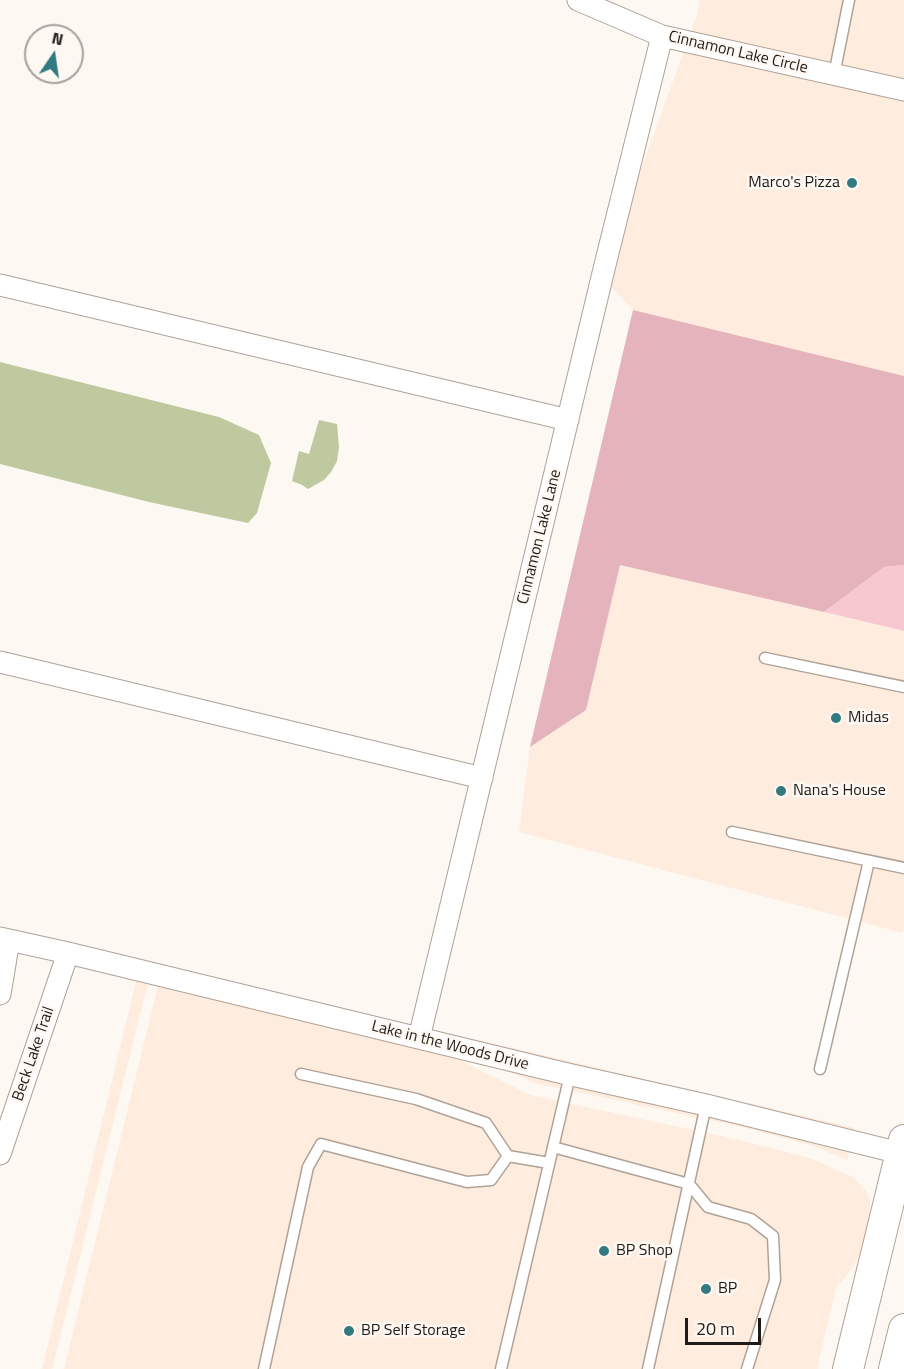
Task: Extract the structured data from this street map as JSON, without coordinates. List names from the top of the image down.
{
  "streets": {
    "street": [
      "Cinnamon Lake Circle",
      "Cinnamon Lake Lane",
      "Lake in the Woods Drive",
      "Beck Lake Trail"
    ]
  },
  "crossings": [
    ["Cinnamon Lake Circle", "Cinnamon Lake Lane"],
    ["Cinnamon Lake Lane", "Lake in the Woods Drive"],
    ["Lake in the Woods Drive", "Beck Lake Trail"]
  ],
  "places": [
    "Marco's Pizza",
    "Midas",
    "Nana's House",
    "BP Shop",
    "BP",
    "BP Self Storage"
  ],
  "scale_bar": "20 m",
  "north": "top"
}
